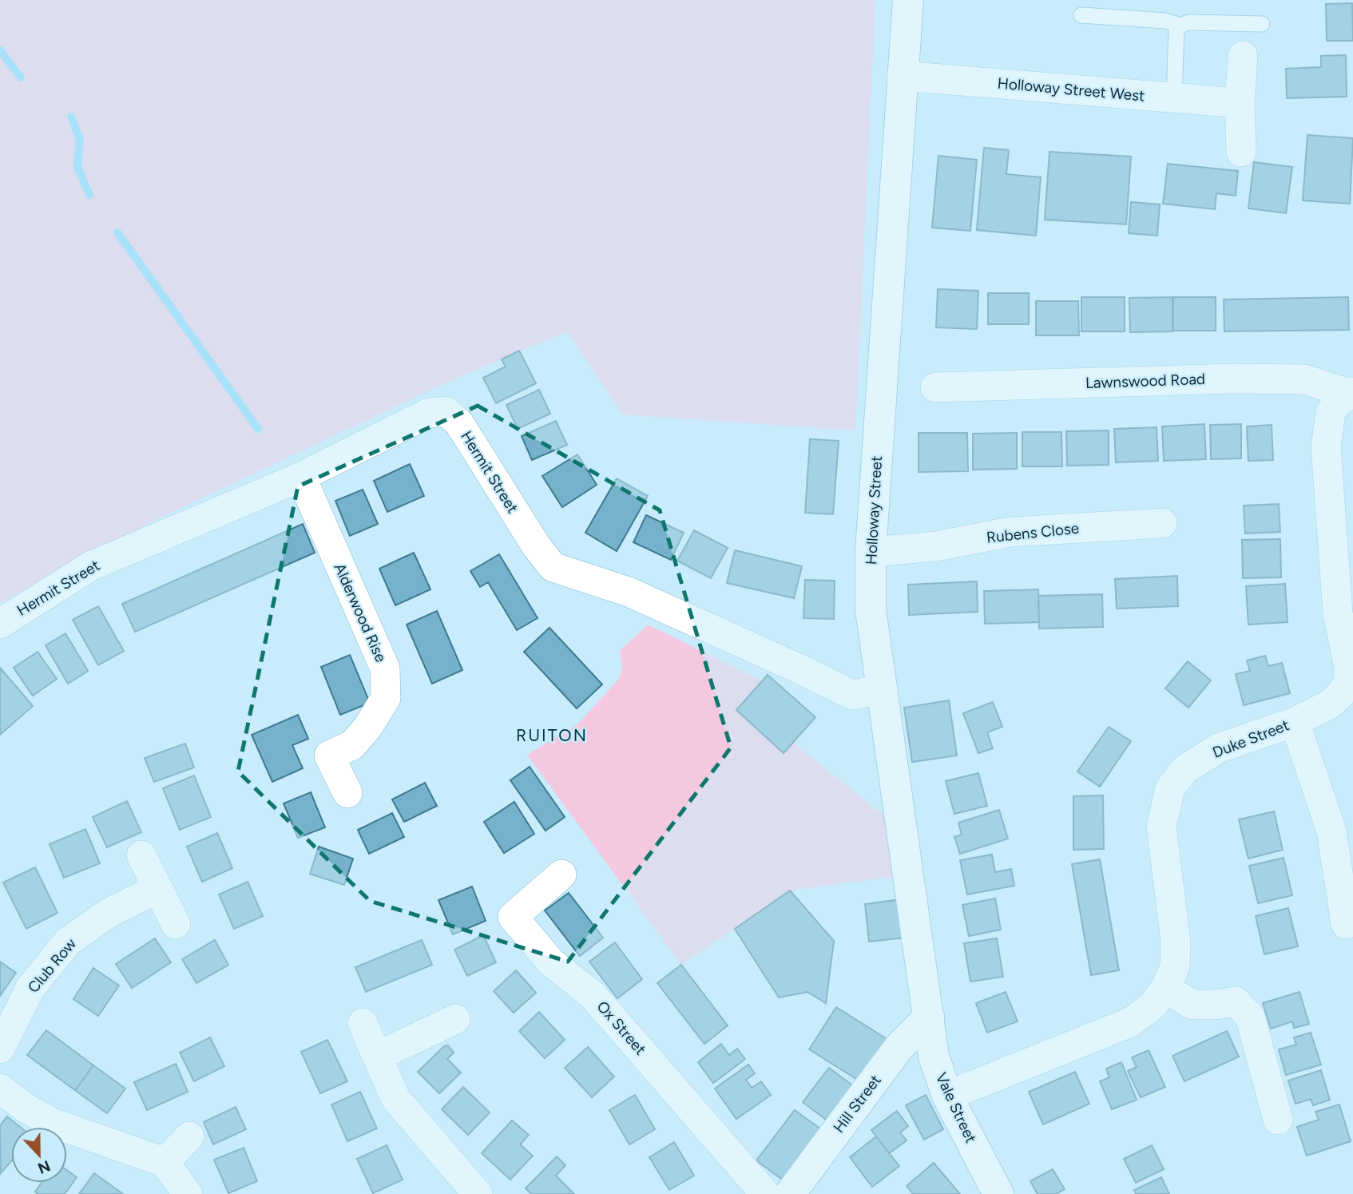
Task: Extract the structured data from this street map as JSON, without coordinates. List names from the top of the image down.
{
  "streets": {
    "street": [
      "Holloway Street West",
      "Lawnswood Road",
      "Hermit Street",
      "Holloway Street",
      "Rubens Close",
      "Alderwood Rise",
      "Duke Street",
      "Club Row",
      "Ox Street",
      "Hill Street",
      "Vale Street"
    ]
  },
  "crossings": [
    ["Holloway Street West", "Holloway Street"],
    ["Lawnswood Road", "Duke Street"],
    ["Hermit Street", "Holloway Street"],
    ["Hermit Street", "Alderwood Rise"],
    ["Holloway Street", "Rubens Close"],
    ["Holloway Street", "Hill Street"],
    ["Holloway Street", "Vale Street"],
    ["Duke Street", "Vale Street"],
    ["Hill Street", "Vale Street"]
  ],
  "districts": ["RUITON"],
  "north": "bottom"
}
